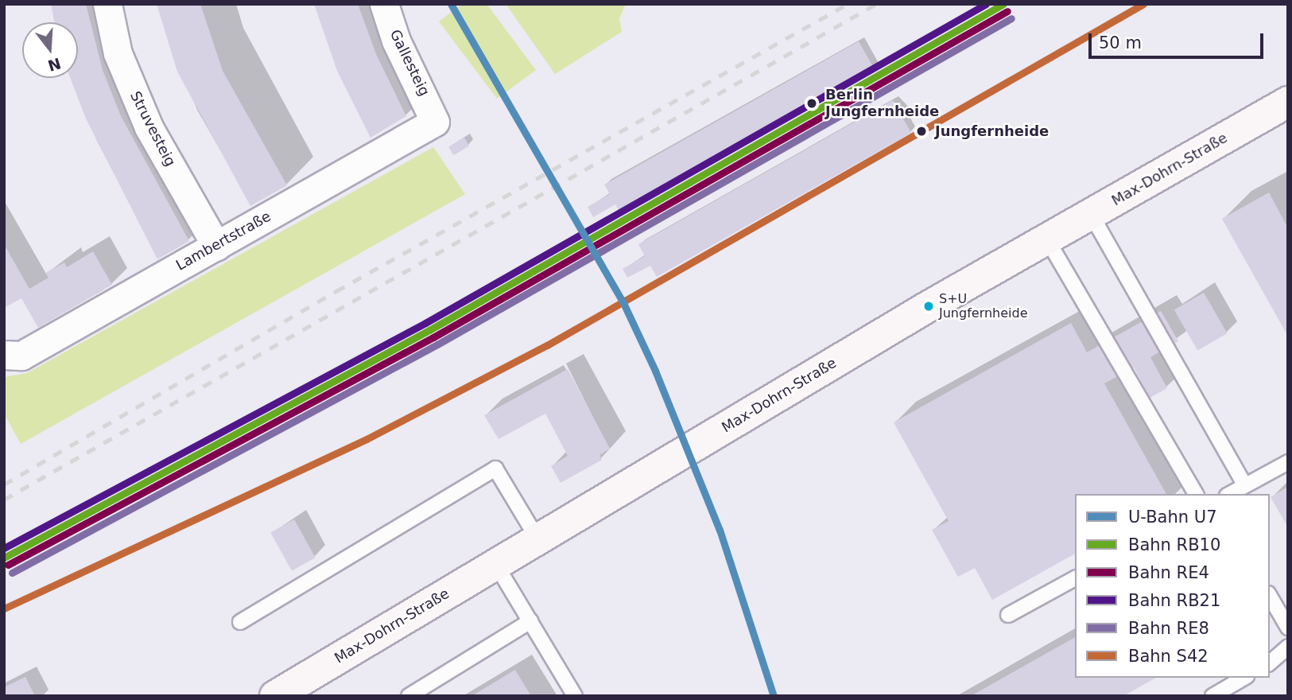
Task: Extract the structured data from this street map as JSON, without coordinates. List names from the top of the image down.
{
  "streets": {
    "main road": ["Max-Dohrn-Straße"],
    "street": ["Gallesteig", "Struvesteig", "Lambertstraße"]
  },
  "crossings": [
    ["Gallesteig", "Lambertstraße"],
    ["Struvesteig", "Lambertstraße"]
  ],
  "places": ["Berlin Jungfernheide", "Jungfernheide", "S+U Jungfernheide"],
  "lines": [
    "metro line U7",
    "rail line RB10",
    "rail line RB21",
    "rail line S42",
    "rail line RE4",
    "rail line RE8"
  ],
  "legend": [
    "U-Bahn U7",
    "Bahn RB10",
    "Bahn RE4",
    "Bahn RB21",
    "Bahn RE8",
    "Bahn S42"
  ],
  "scale_bar": "50 m",
  "north": "bottom"
}
